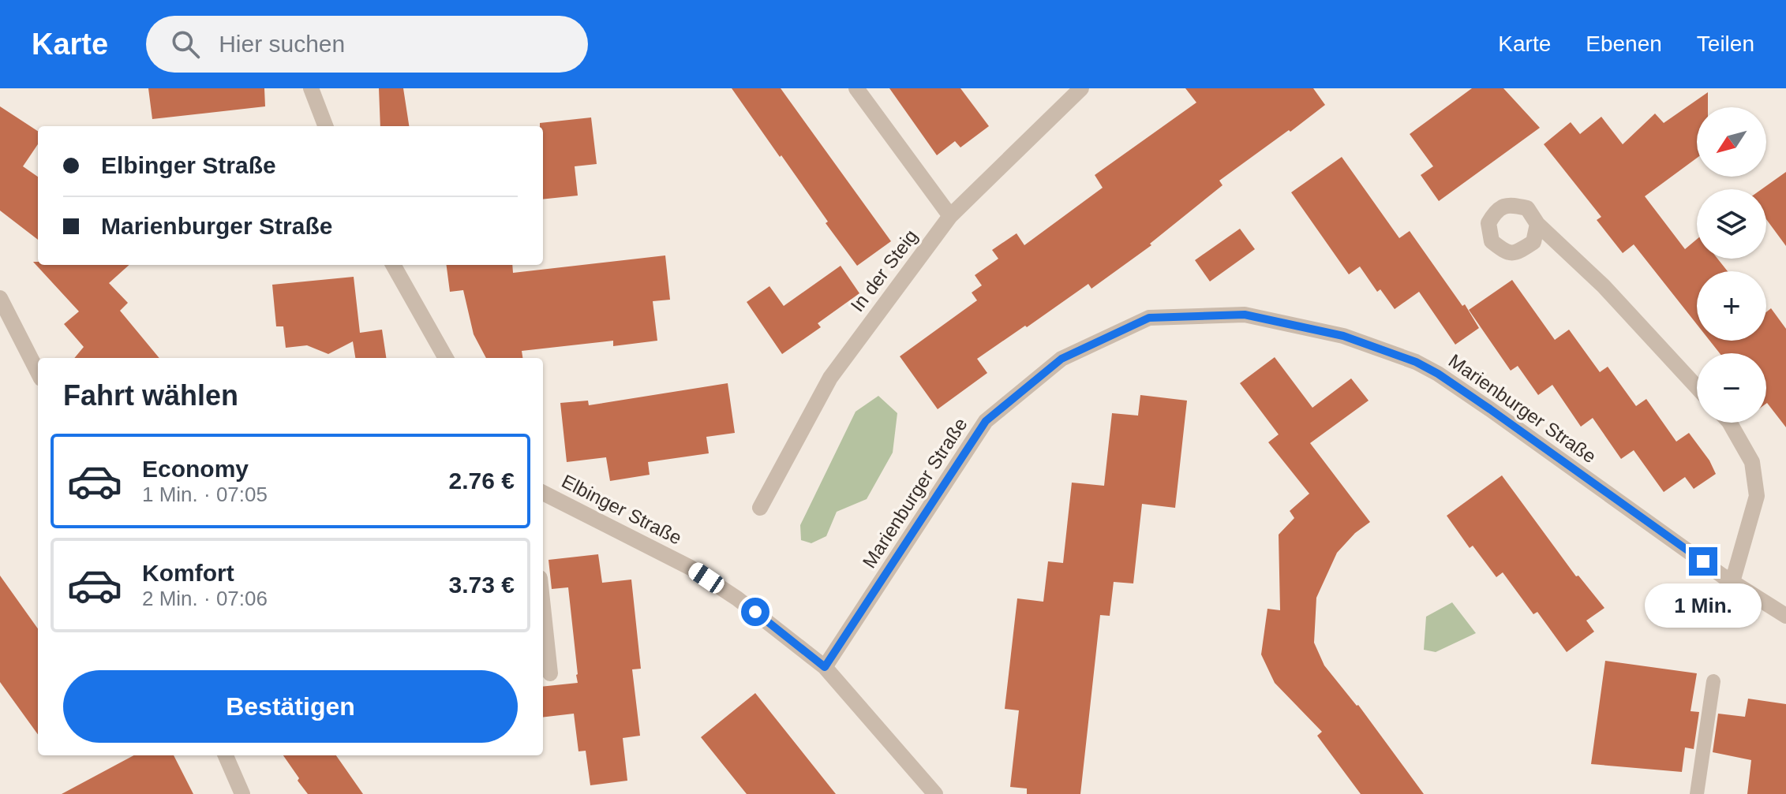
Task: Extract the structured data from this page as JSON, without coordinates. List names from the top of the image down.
{
  "streets": {
    "street": ["In der Steig", "Marienburger Straße", "Elbinger Straße"]
  },
  "crossings": [
    ["Marienburger Straße", "Elbinger Straße"]
  ],
  "north": "bottom left",
  "page": {
    "header": "Karte",
    "search": "Hier suchen",
    "nav": ["Karte", "Ebenen", "Teilen"],
    "map_buttons": ["+", "−"],
    "banner": ["Elbinger Straße", "Marienburger Straße"],
    "heading": "Fahrt wählen",
    "list": [
      {
        "name": "Economy",
        "note": "1 Min. · 07:05",
        "value": "2.76 €"
      },
      {
        "name": "Komfort",
        "note": "2 Min. · 07:06",
        "value": "3.73 €"
      }
    ],
    "bubble": "1 Min.",
    "buttons": "Bestätigen"
  }
}
